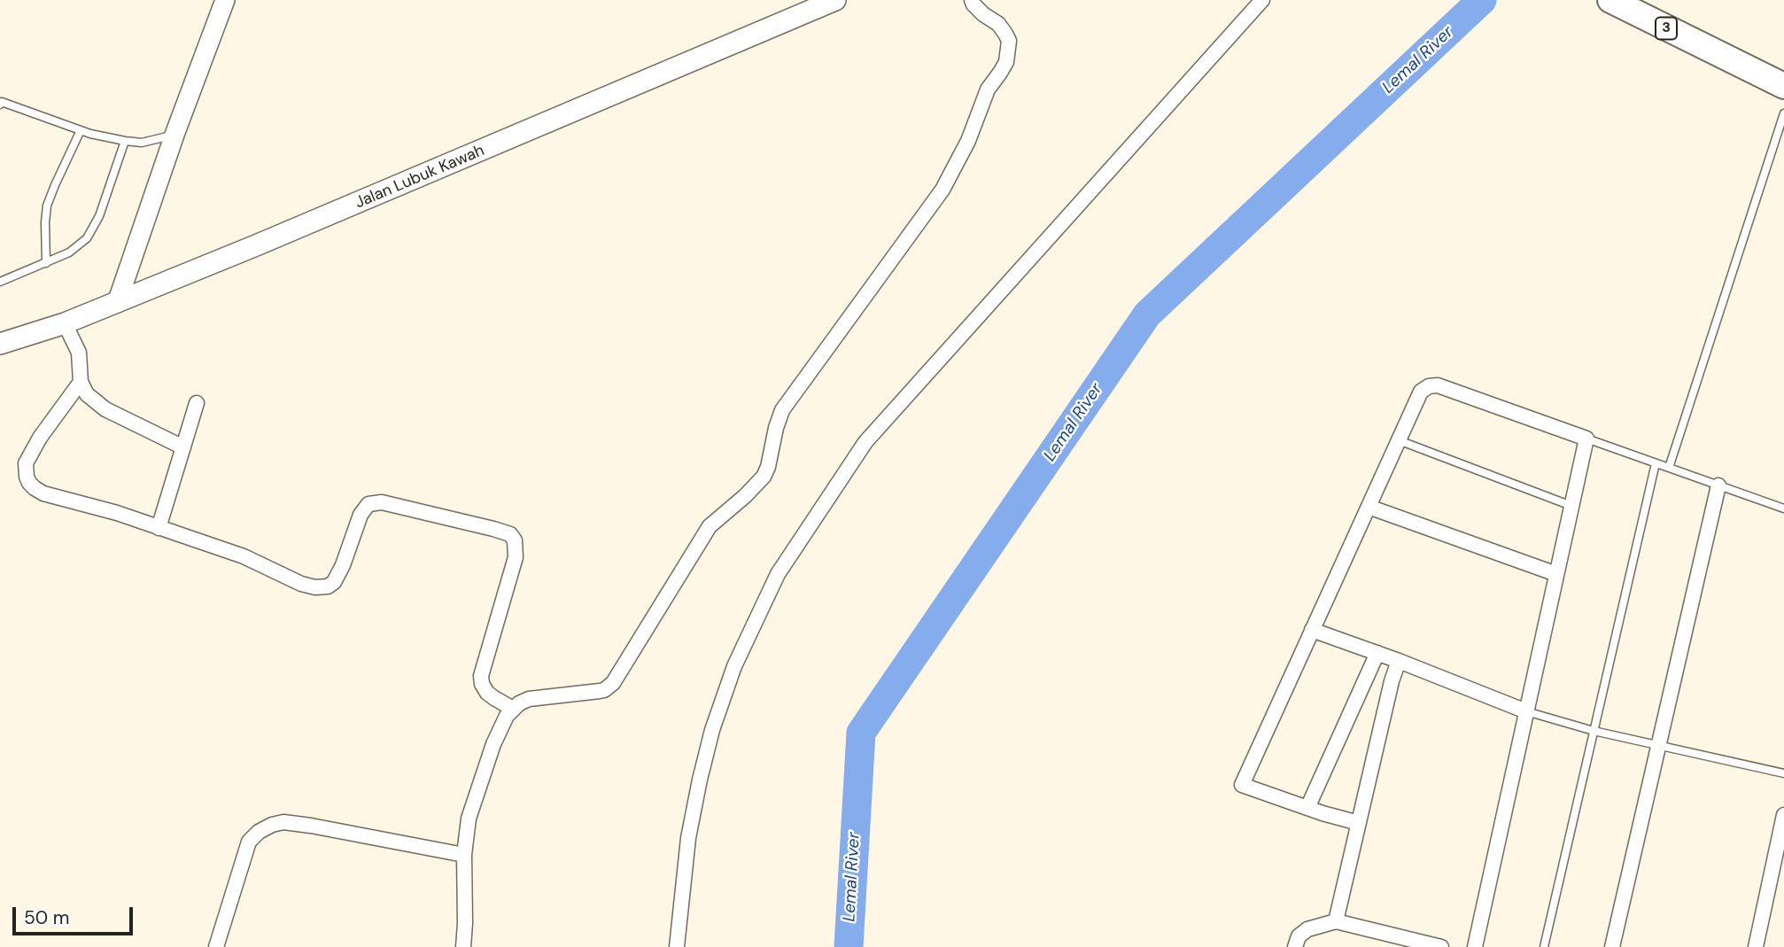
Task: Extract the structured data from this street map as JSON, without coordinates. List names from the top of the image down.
{
  "streets": {
    "highway": ["3"],
    "main road": ["Jalan Lubuk Kawah"]
  },
  "water": ["Lemal River"],
  "scale_bar": "50 m"
}
